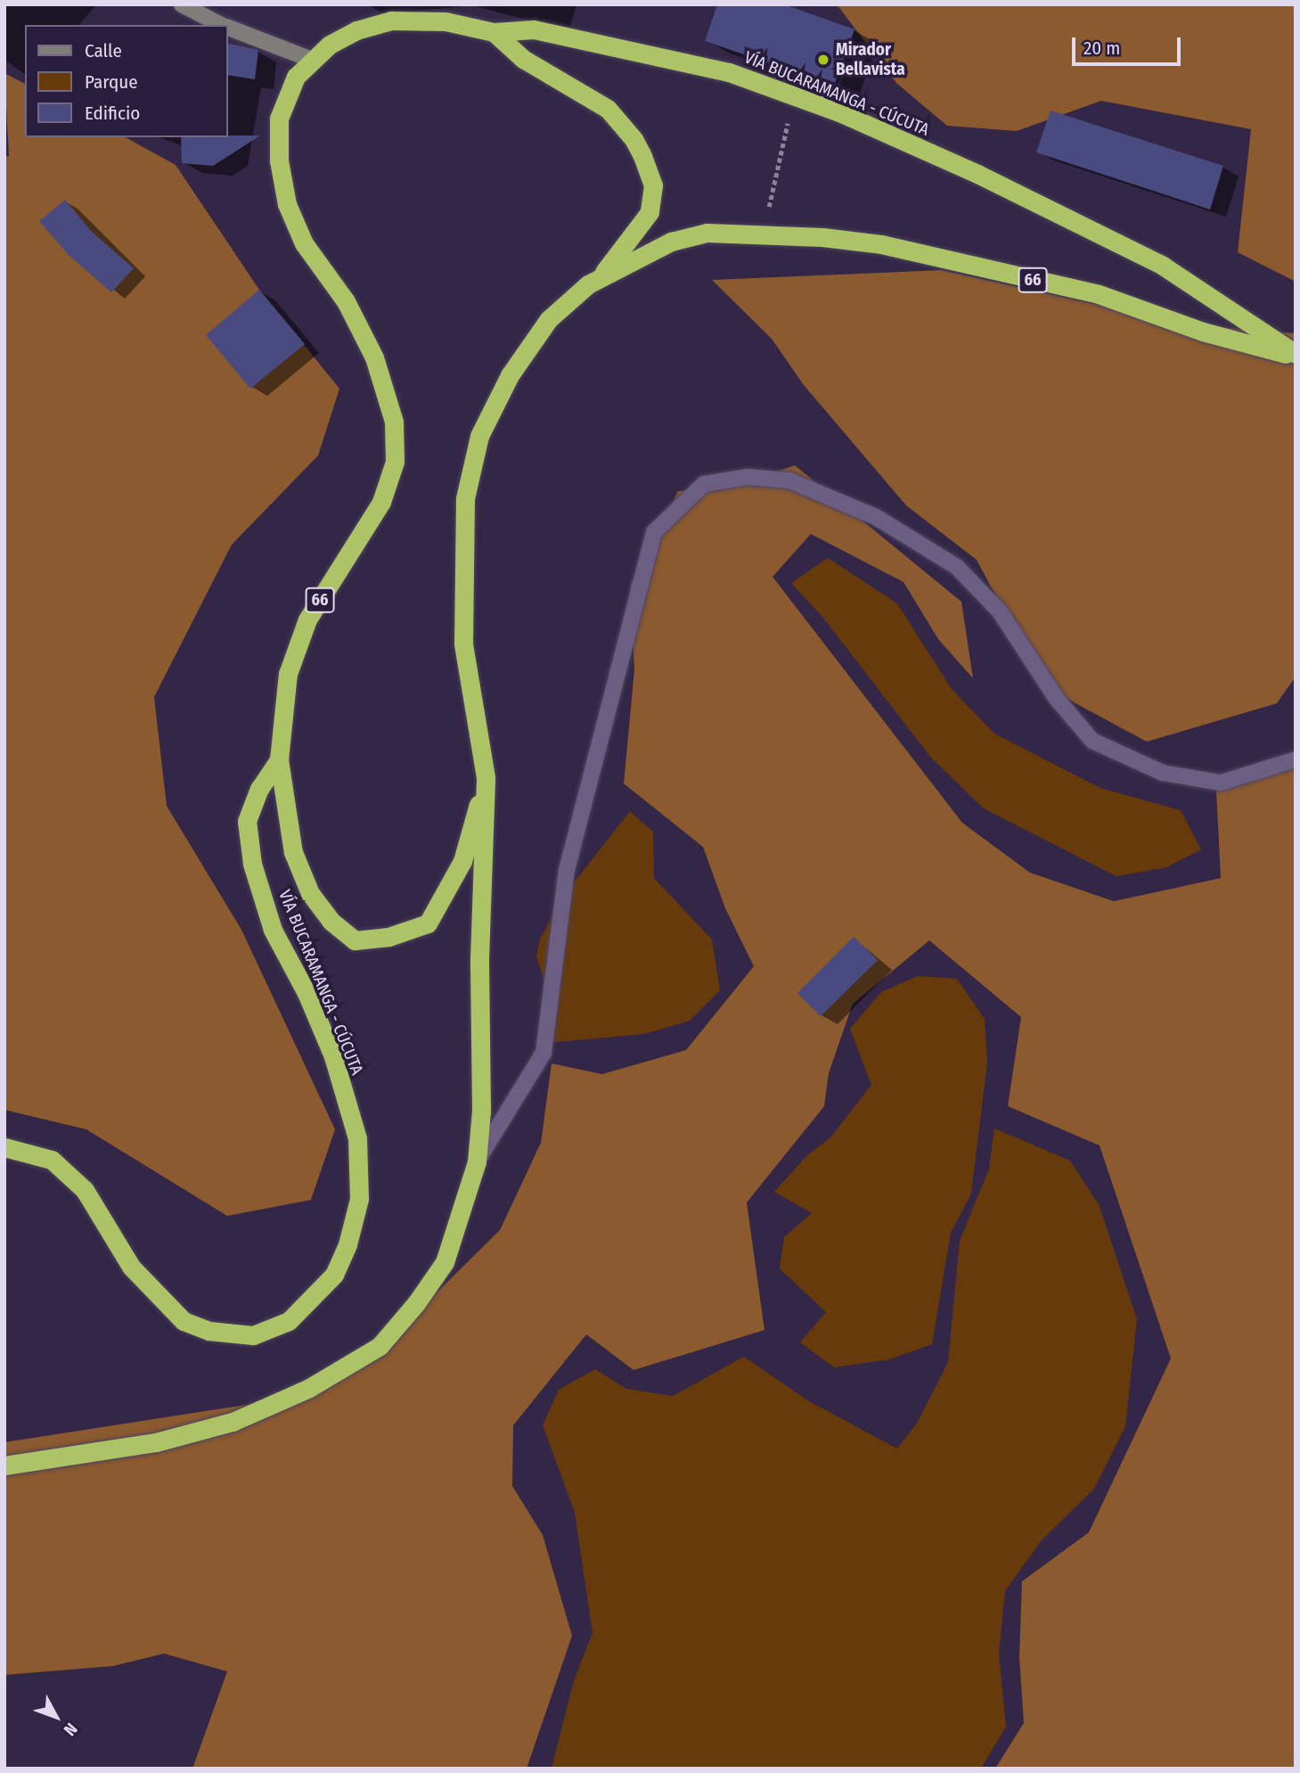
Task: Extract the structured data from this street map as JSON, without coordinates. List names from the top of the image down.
{
  "streets": {
    "highway": ["VÍA BUCARAMANGA - CÚCUTA", "66"]
  },
  "places": ["Mirador Bellavista"],
  "legend": ["Calle", "Parque", "Edificio"],
  "scale_bar": "20 m",
  "north": "bottom right"
}
